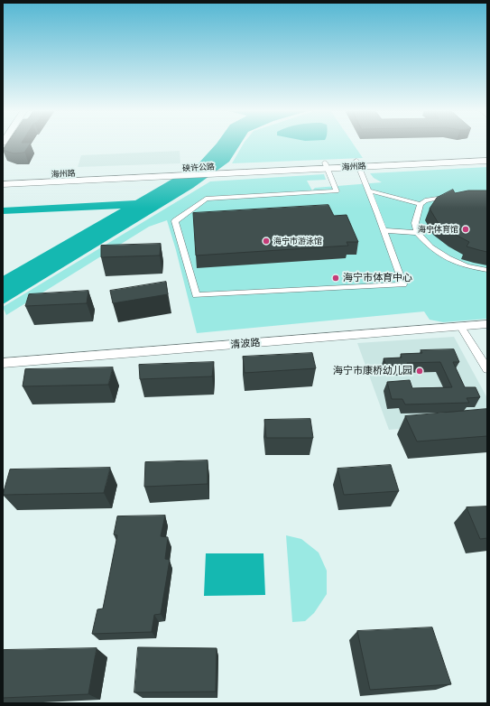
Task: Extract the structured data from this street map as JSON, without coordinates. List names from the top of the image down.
{
  "streets": {
    "main road": ["海州路", "硖许公路"],
    "street": ["清波路"]
  },
  "crossings": [
    ["海州路", "硖许公路"]
  ],
  "places": [
    "海宁体育馆",
    "海宁市游泳馆",
    "海宁市体育中心",
    "海宁市康桥幼儿园"
  ]
}
